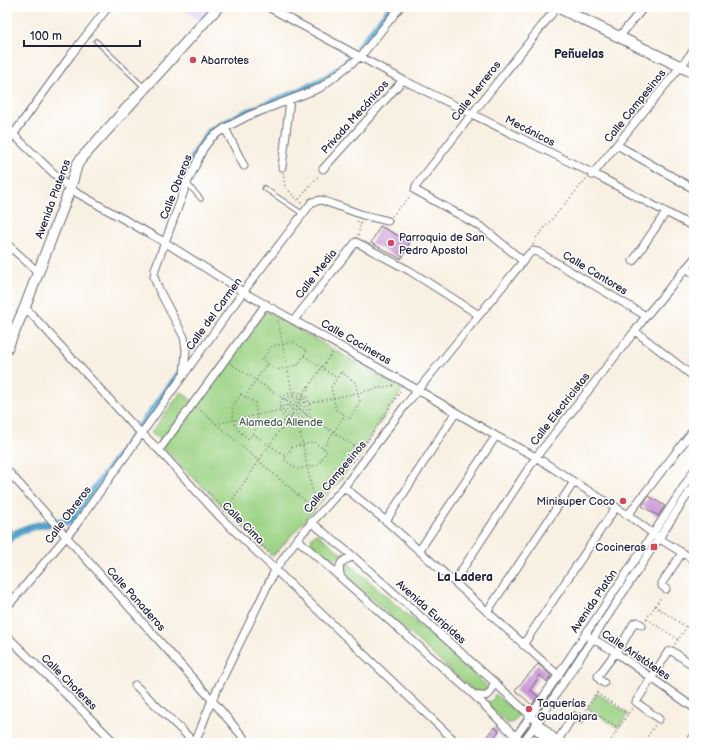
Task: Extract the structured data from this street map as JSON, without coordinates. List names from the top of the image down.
{
  "streets": {
    "street": [
      "Calle Herreros",
      "Calle Campesinos",
      "Privada Mecánicos",
      "Mecánicos",
      "Calle Obreros",
      "Avenida Plateros",
      "Calle Cantores",
      "Calle Media",
      "Calle del Carmen",
      "Calle Cocineras",
      "Calle Electricistas",
      "Calle Cima",
      "Calle Panaderos",
      "Avenida Platón",
      "Avenida Euripides",
      "Calle Aristóteles",
      "Calle Choferes"
    ]
  },
  "crossings": [
    ["Calle Herreros", "Mecánicos"],
    ["Calle Campesinos", "Mecánicos"],
    ["Calle Campesinos", "Calle Cantores"],
    ["Calle Campesinos", "Calle Cocineras"],
    ["Calle Campesinos", "Calle Cima"],
    ["Calle Campesinos", "Calle Panaderos"],
    ["Calle Campesinos", "Avenida Euripides"],
    ["Privada Mecánicos", "Mecánicos"],
    ["Mecánicos", "Calle Obreros"],
    ["Calle Obreros", "Calle del Carmen"],
    ["Calle Obreros", "Calle Cocineras"],
    ["Calle Obreros", "Calle Cima"],
    ["Calle Obreros", "Calle Panaderos"],
    ["Avenida Plateros", "Calle Cocineras"],
    ["Avenida Plateros", "Calle Cima"],
    ["Calle Cantores", "Calle Electricistas"],
    ["Calle Media", "Calle Cocineras"],
    ["Calle del Carmen", "Calle Cocineras"],
    ["Calle del Carmen", "Calle Cima"],
    ["Calle Cocineras", "Calle Electricistas"],
    ["Calle Cocineras", "Avenida Platón"],
    ["Avenida Platón", "Avenida Euripides"],
    ["Avenida Platón", "Calle Aristóteles"]
  ],
  "districts": ["Peñuelas", "La Ladera"],
  "parks": ["Alameda Allende"],
  "places": {
    "other": [
      "Abarrotes",
      "Parroquia de San Pedro Apostol",
      "Minisuper Coco",
      "Taquerías Guadalajara"
    ],
    "transit": ["Cocineras"]
  },
  "scale_bar": "100 m"
}
